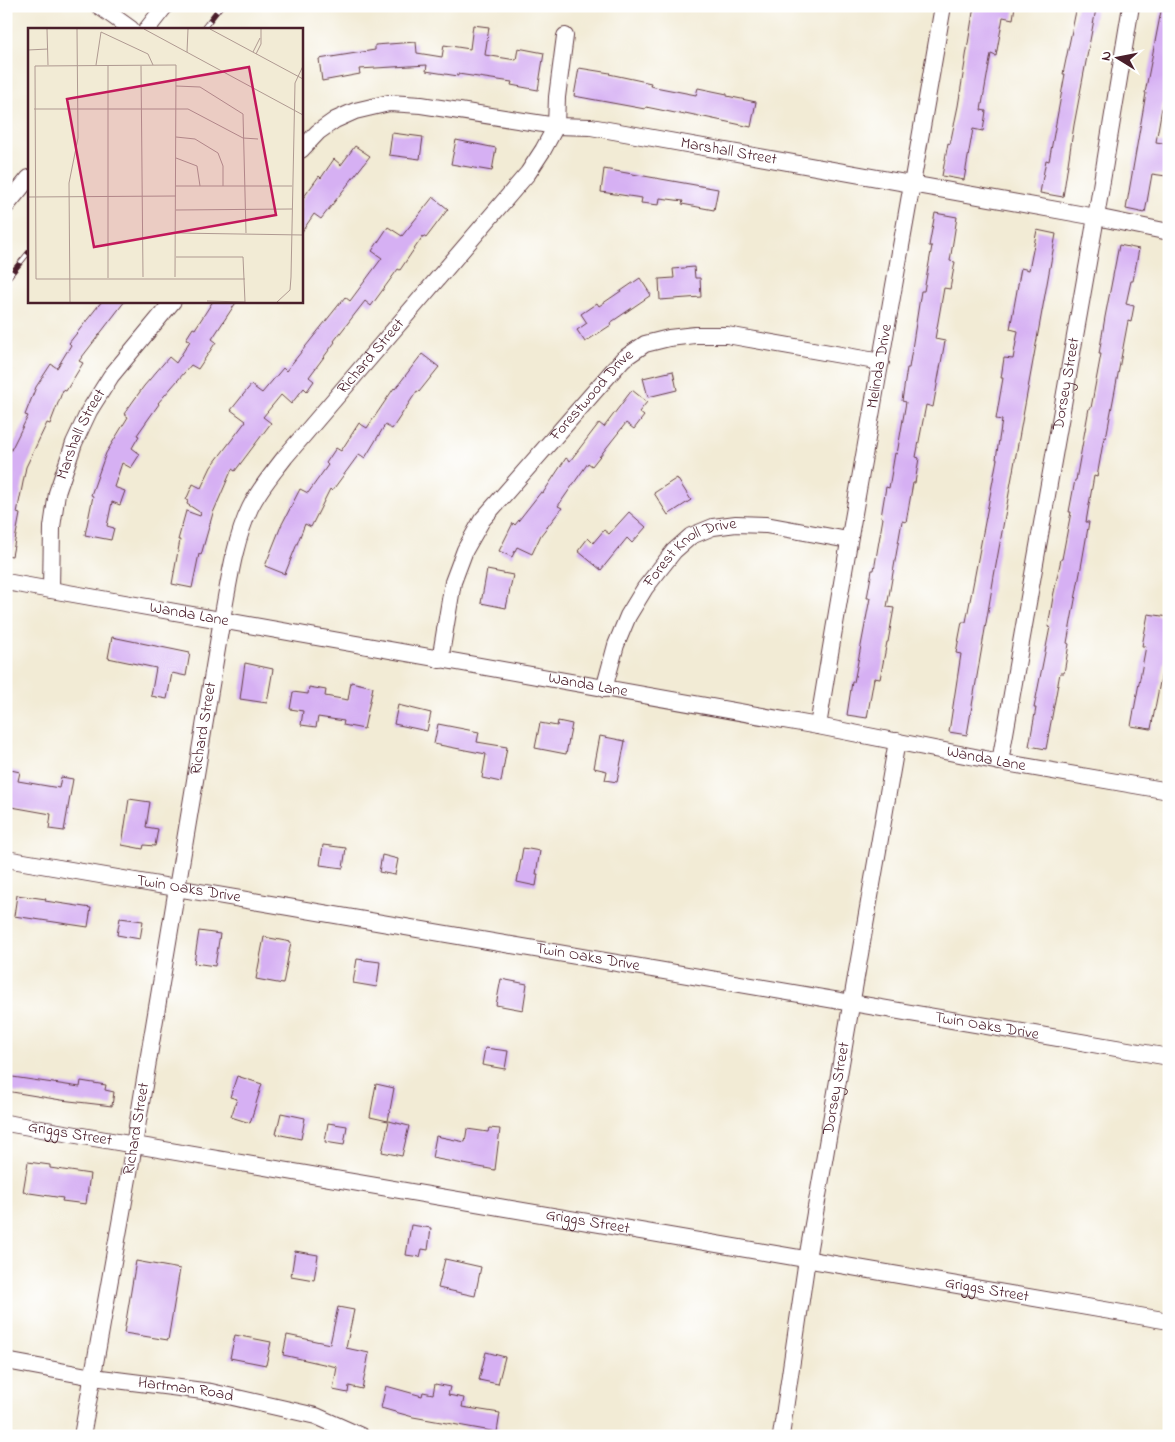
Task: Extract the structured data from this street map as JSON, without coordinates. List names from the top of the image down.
{
  "streets": {
    "street": [
      "Marshall Street",
      "Richard Street",
      "Melinda Drive",
      "Dorsey Street",
      "Forestwood Drive",
      "Forest Knoll Drive",
      "Wanda Lane",
      "Twin Oaks Drive",
      "Griggs Street",
      "Hartman Road"
    ]
  },
  "crossings": [
    ["Marshall Street", "Richard Street"],
    ["Marshall Street", "Melinda Drive"],
    ["Marshall Street", "Dorsey Street"],
    ["Marshall Street", "Wanda Lane"],
    ["Richard Street", "Wanda Lane"],
    ["Richard Street", "Twin Oaks Drive"],
    ["Richard Street", "Griggs Street"],
    ["Richard Street", "Hartman Road"],
    ["Melinda Drive", "Forestwood Drive"],
    ["Melinda Drive", "Forest Knoll Drive"],
    ["Melinda Drive", "Wanda Lane"],
    ["Dorsey Street", "Wanda Lane"],
    ["Dorsey Street", "Twin Oaks Drive"],
    ["Dorsey Street", "Griggs Street"],
    ["Forestwood Drive", "Wanda Lane"],
    ["Forest Knoll Drive", "Wanda Lane"]
  ],
  "north": "left"
}
